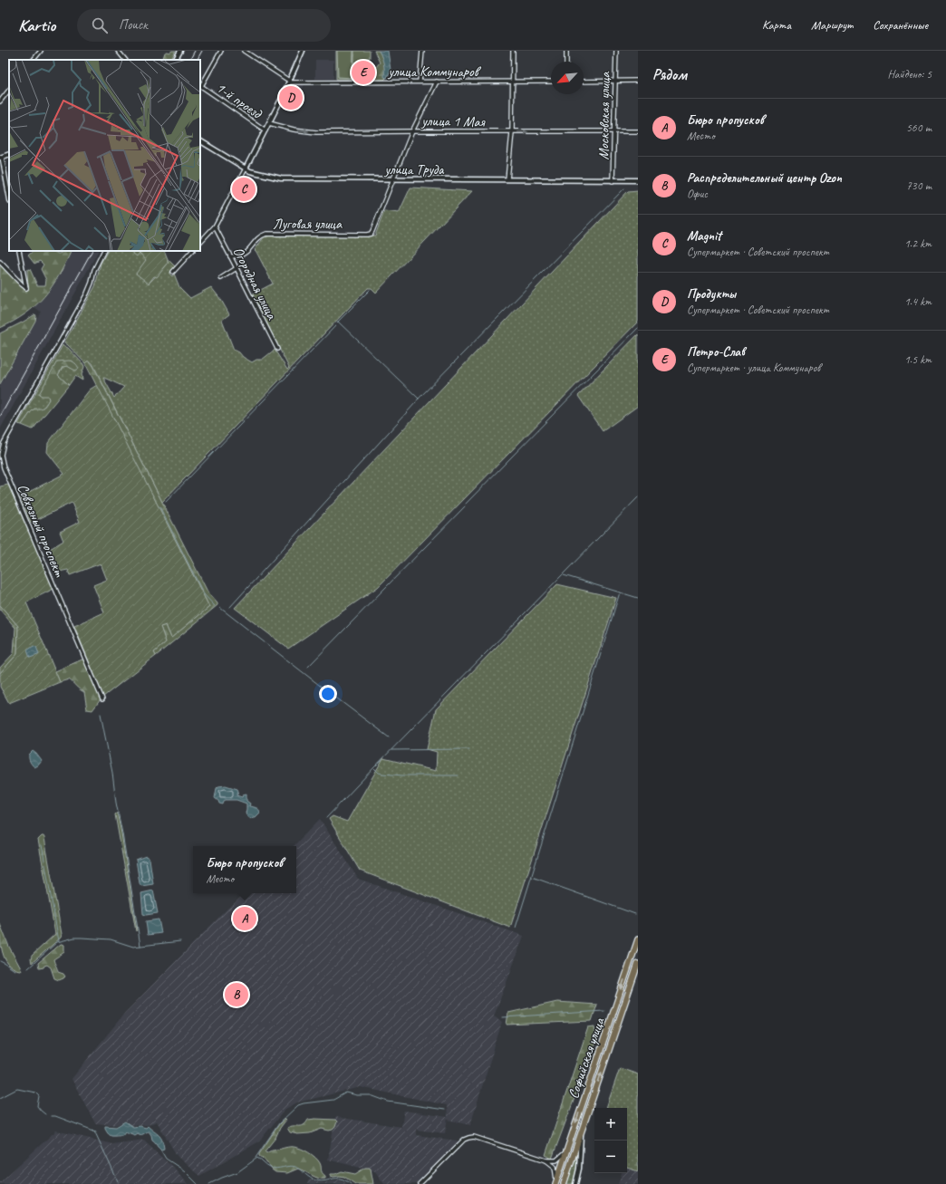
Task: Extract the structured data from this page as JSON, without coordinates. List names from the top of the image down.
{
  "streets": {
    "main road": ["Софийская улица"],
    "street": [
      "улица Коммунаров",
      "1-й проезд",
      "Московская улица",
      "улица 1 Мая",
      "улица Труда",
      "Луговая улица",
      "Огородная улица",
      "Совхозный проспект"
    ]
  },
  "crossings": [
    ["Московская улица", "улица 1 Мая"],
    ["Московская улица", "улица Труда"],
    ["улица Труда", "Луговая улица"],
    ["Луговая улица", "Огородная улица"]
  ],
  "one_way": ["улица 1 Мая"],
  "north": "bottom left",
  "page": {
    "header": "Kartio",
    "search": "Поиск",
    "nav": ["Карта", "Маршрут", "Сохранённые"],
    "heading": ["Рядом", "Найдено: 5"],
    "pins": [
      "E",
      "D",
      "C",
      "A",
      "B"
    ],
    "list": [
      {
        "mark": "A",
        "name": "Бюро пропусков",
        "note": "Место",
        "value": "560 m"
      },
      {
        "mark": "B",
        "name": "Распределительный центр Ozon",
        "note": "Офис",
        "value": "730 m"
      },
      {
        "mark": "C",
        "name": "Magnit",
        "note": "Супермаркет · Советский проспект",
        "value": "1.2 km"
      },
      {
        "mark": "D",
        "name": "Продукты",
        "note": "Супермаркет · Советский проспект",
        "value": "1.4 km"
      },
      {
        "mark": "E",
        "name": "Петро-Слав",
        "note": "Супермаркет · улица Коммунаров",
        "value": "1.5 km"
      }
    ],
    "popup": ["Бюро пропусков", "Место"],
    "map_buttons": ["+", "−"]
  }
}
